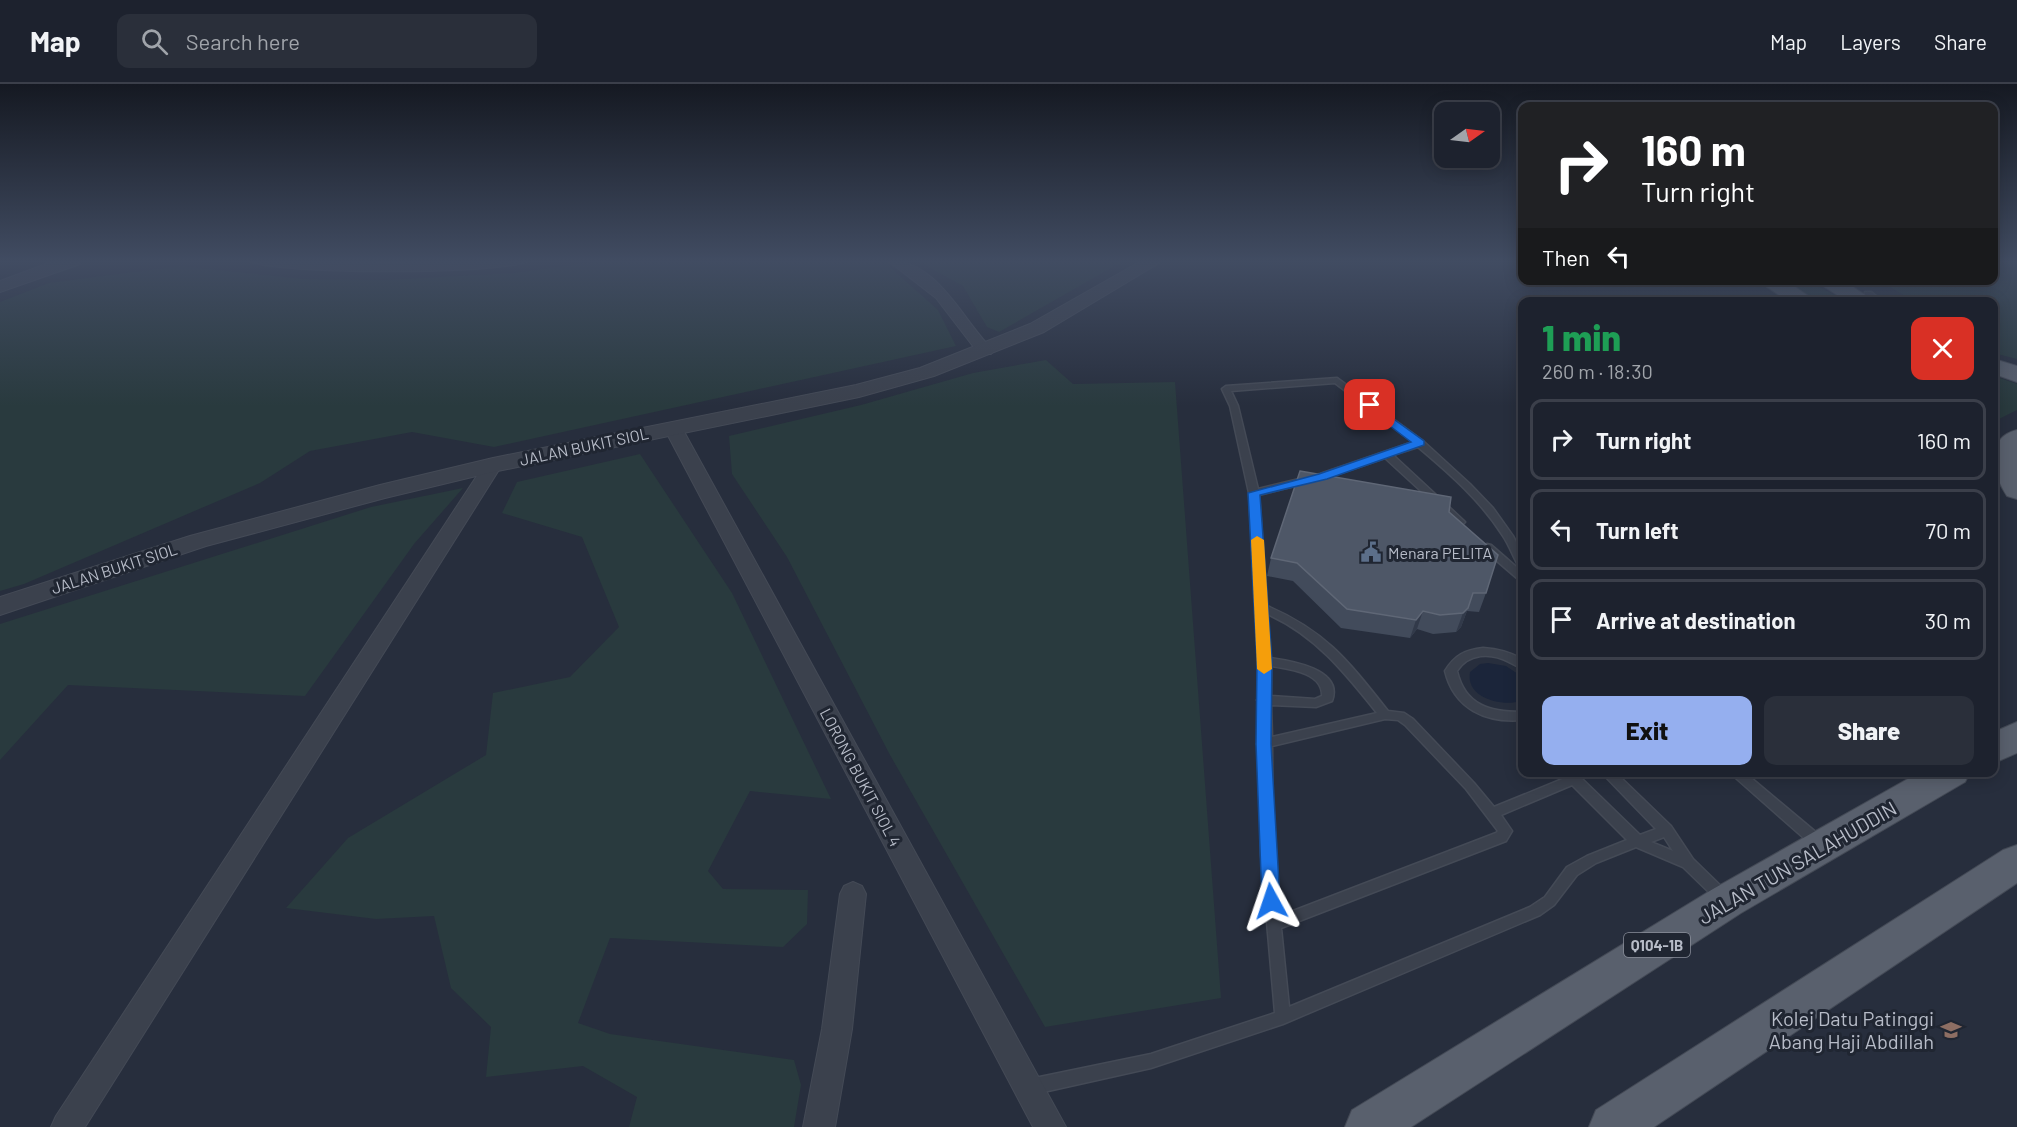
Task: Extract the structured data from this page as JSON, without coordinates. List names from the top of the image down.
{
  "streets": {
    "main road": ["JALAN TUN SALAHUDDIN", "Q104-1B"],
    "street": ["JALAN BUKIT SIOL", "LORONG BUKIT SIOL 4"]
  },
  "crossings": [
    ["JALAN BUKIT SIOL", "LORONG BUKIT SIOL 4"]
  ],
  "places": {
    "public building": ["Menara PELITA"],
    "school or university": ["Kolej Datu Patinggi Abang Haji Abdillah"]
  },
  "north": "right",
  "page": {
    "header": "Map",
    "search": "Search here",
    "nav": ["Map", "Layers", "Share"],
    "turn": ["160 m", "Turn right"],
    "then": "Then",
    "heading": ["1 min", "260 m · 18:30"],
    "list": [
      {
        "name": "Turn right",
        "value": "160 m"
      },
      {
        "name": "Turn left",
        "value": "70 m"
      },
      {
        "name": "Arrive at destination",
        "value": "30 m"
      }
    ],
    "buttons": ["Exit", "Share"]
  }
}
